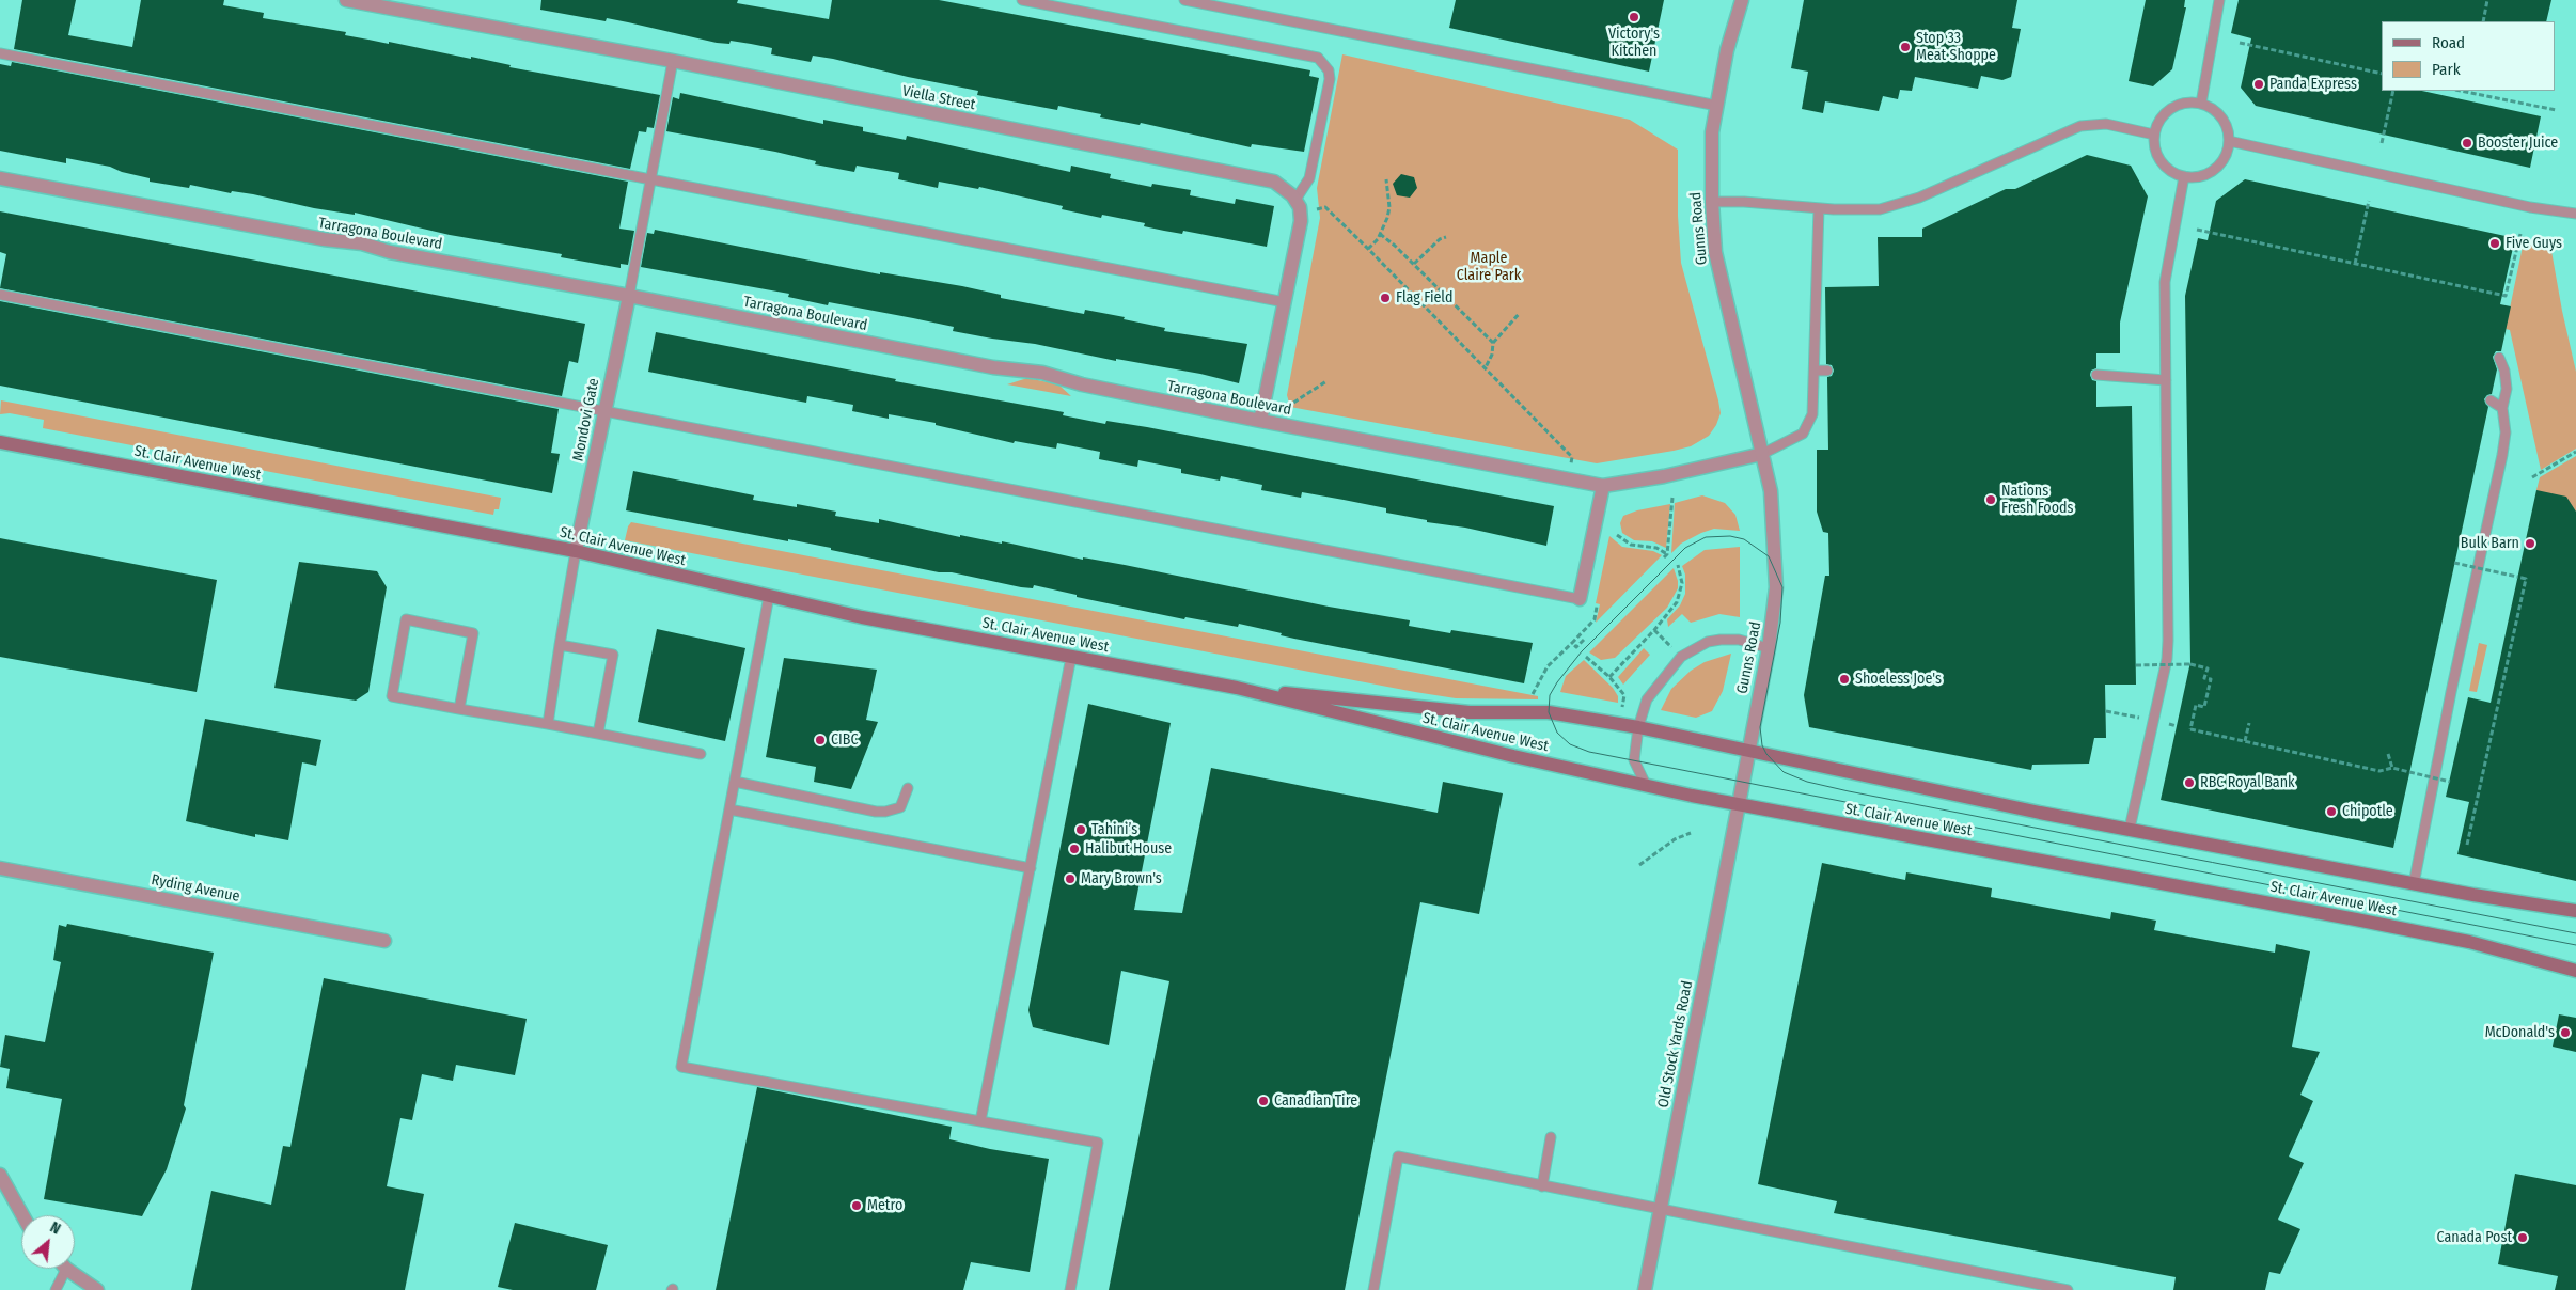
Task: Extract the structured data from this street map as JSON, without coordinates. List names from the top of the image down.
{
  "streets": {
    "main road": ["St. Clair Avenue West"],
    "street": [
      "Viella Street",
      "Gunns Road",
      "Tarragona Boulevard",
      "Mondovi Gate",
      "Ryding Avenue",
      "Old Stock Yards Road"
    ]
  },
  "crossings": [
    ["Gunns Road", "St. Clair Avenue West"],
    ["Gunns Road", "Old Stock Yards Road"],
    ["Tarragona Boulevard", "Mondovi Gate"],
    ["Mondovi Gate", "St. Clair Avenue West"],
    ["St. Clair Avenue West", "Old Stock Yards Road"]
  ],
  "parks": ["Maple Claire Park"],
  "places": [
    "Victory's Kitchen",
    "Stop 33 Meat Shoppe",
    "Panda Express",
    "Booster Juice",
    "Five Guys",
    "Flag Field",
    "Nations Fresh Foods",
    "Bulk Barn",
    "Shoeless Joe's",
    "CIBC",
    "RBC Royal Bank",
    "Chipotle",
    "Tahini’s",
    "Halibut House",
    "Mary Brown's",
    "McDonald's",
    "Canadian Tire",
    "Metro",
    "Canada Post"
  ],
  "legend": ["Road", "Park"],
  "north": "top right"
}
